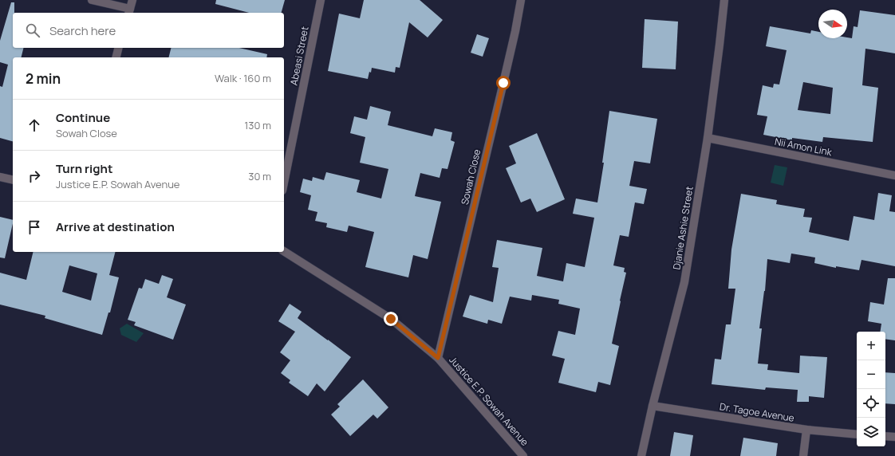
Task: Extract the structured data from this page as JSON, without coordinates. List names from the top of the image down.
{
  "streets": {
    "street": [
      "Abeasi Street",
      "Nii Amon Link",
      "Sowah Close",
      "Djanie Ashie Street",
      "Justice E.P. Sowah Avenue",
      "Dr. Tagoe Avenue"
    ]
  },
  "crossings": [
    ["Nii Amon Link", "Djanie Ashie Street"],
    ["Sowah Close", "Justice E.P. Sowah Avenue"],
    ["Djanie Ashie Street", "Dr. Tagoe Avenue"]
  ],
  "north": "right",
  "page": {
    "search": "Search here",
    "heading": ["2 min", "Walk · 160 m"],
    "list": [
      ["Continue", "Sowah Close", "130 m"],
      ["Turn right", "Justice E.P. Sowah Avenue", "30 m"],
      "Arrive at destination"
    ],
    "map_buttons": ["+", "−"]
  }
}
